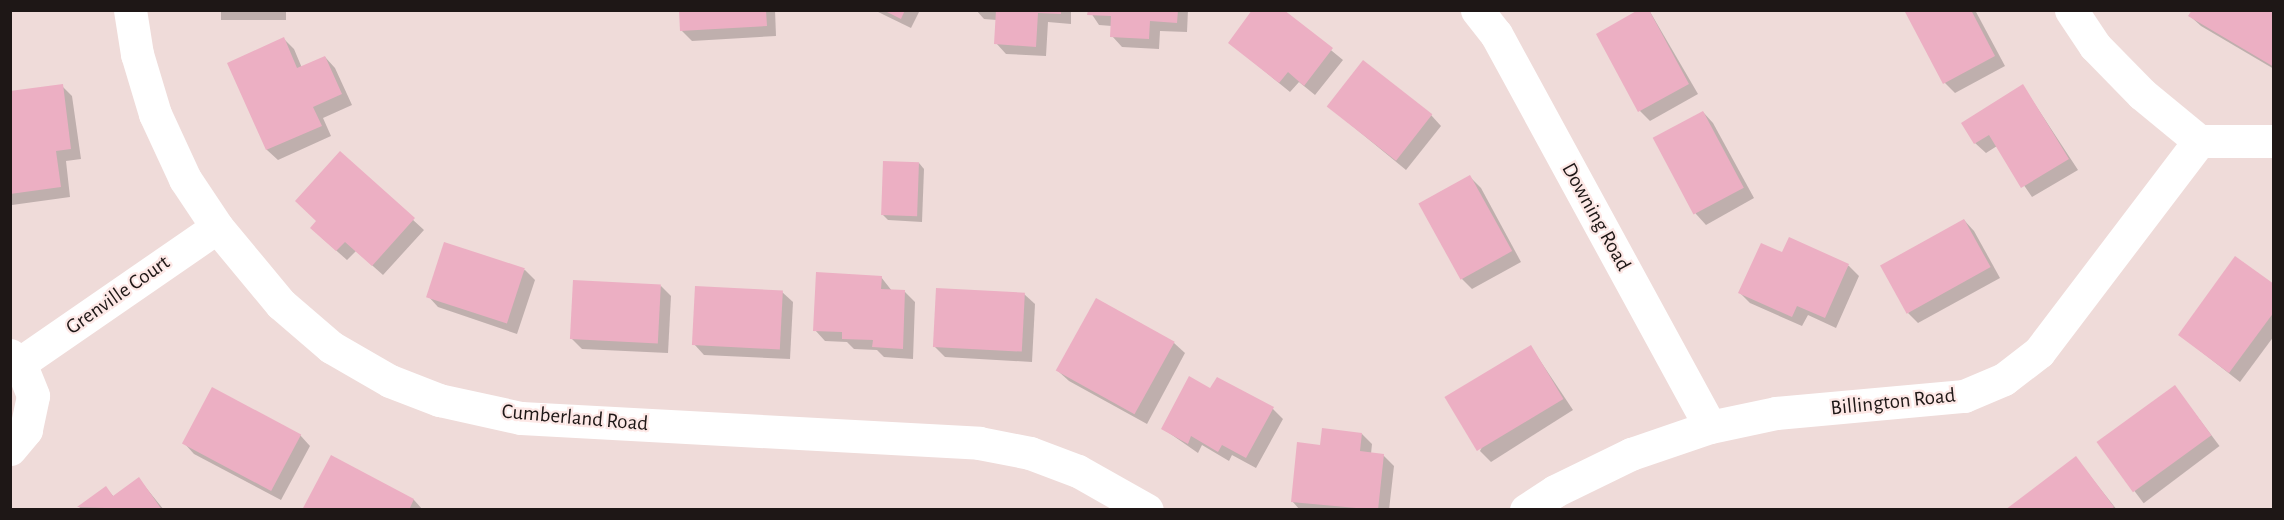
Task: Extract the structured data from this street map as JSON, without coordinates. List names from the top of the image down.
{
  "streets": {
    "street": [
      "Downing Road",
      "Grenville Court",
      "Billington Road",
      "Cumberland Road"
    ]
  },
  "crossings": [
    ["Downing Road", "Billington Road"],
    ["Grenville Court", "Cumberland Road"]
  ]
}
